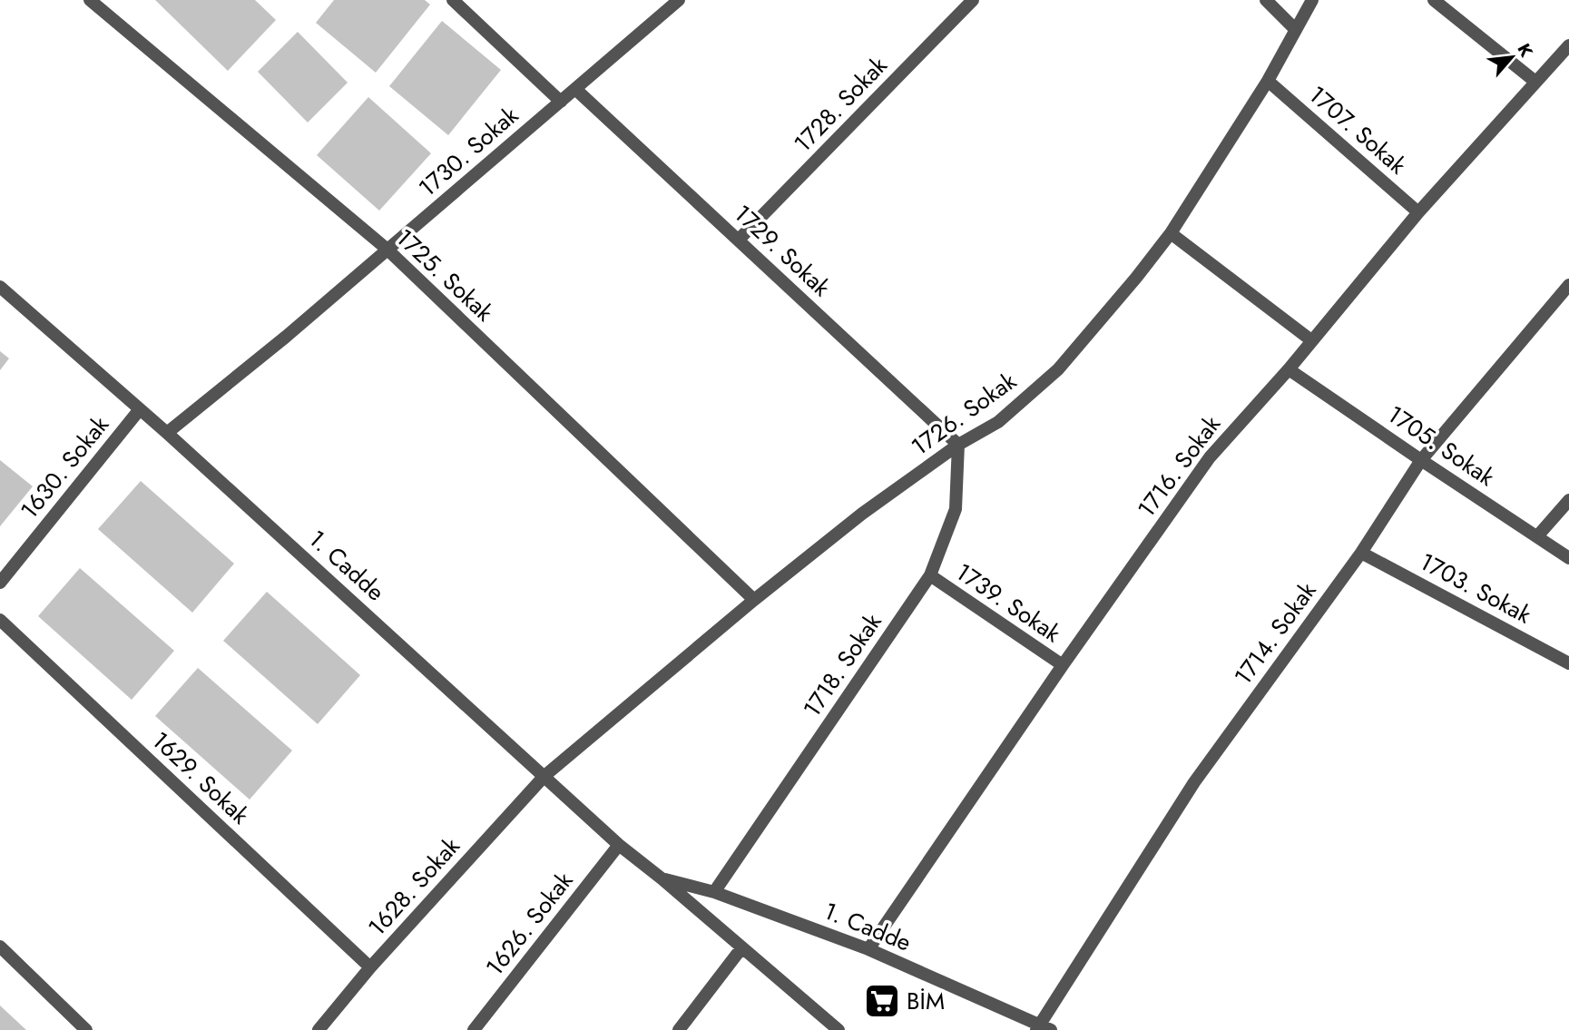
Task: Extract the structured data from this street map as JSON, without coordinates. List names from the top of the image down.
{
  "streets": {
    "street": [
      "1728. Sokak",
      "1707. Sokak",
      "1730. Sokak",
      "1729. Sokak",
      "1725. Sokak",
      "1726. Sokak",
      "1705. Sokak",
      "1716. Sokak",
      "1630. Sokak",
      "1. Cadde",
      "1703. Sokak",
      "1739. Sokak",
      "1714. Sokak",
      "1718. Sokak",
      "1629. Sokak",
      "1628. Sokak",
      "1626. Sokak"
    ]
  },
  "crossings": [
    ["1728. Sokak", "1729. Sokak"],
    ["1707. Sokak", "1726. Sokak"],
    ["1707. Sokak", "1716. Sokak"],
    ["1730. Sokak", "1729. Sokak"],
    ["1730. Sokak", "1725. Sokak"],
    ["1730. Sokak", "1. Cadde"],
    ["1729. Sokak", "1726. Sokak"],
    ["1729. Sokak", "1718. Sokak"],
    ["1725. Sokak", "1726. Sokak"],
    ["1726. Sokak", "1. Cadde"],
    ["1726. Sokak", "1718. Sokak"],
    ["1726. Sokak", "1628. Sokak"],
    ["1705. Sokak", "1716. Sokak"],
    ["1705. Sokak", "1714. Sokak"],
    ["1716. Sokak", "1. Cadde"],
    ["1716. Sokak", "1739. Sokak"],
    ["1630. Sokak", "1. Cadde"],
    ["1. Cadde", "1714. Sokak"],
    ["1. Cadde", "1718. Sokak"],
    ["1. Cadde", "1628. Sokak"],
    ["1. Cadde", "1626. Sokak"],
    ["1703. Sokak", "1714. Sokak"],
    ["1739. Sokak", "1718. Sokak"],
    ["1629. Sokak", "1628. Sokak"]
  ],
  "places": {
    "supermarket": ["BİM"]
  },
  "north": "top right"
}
